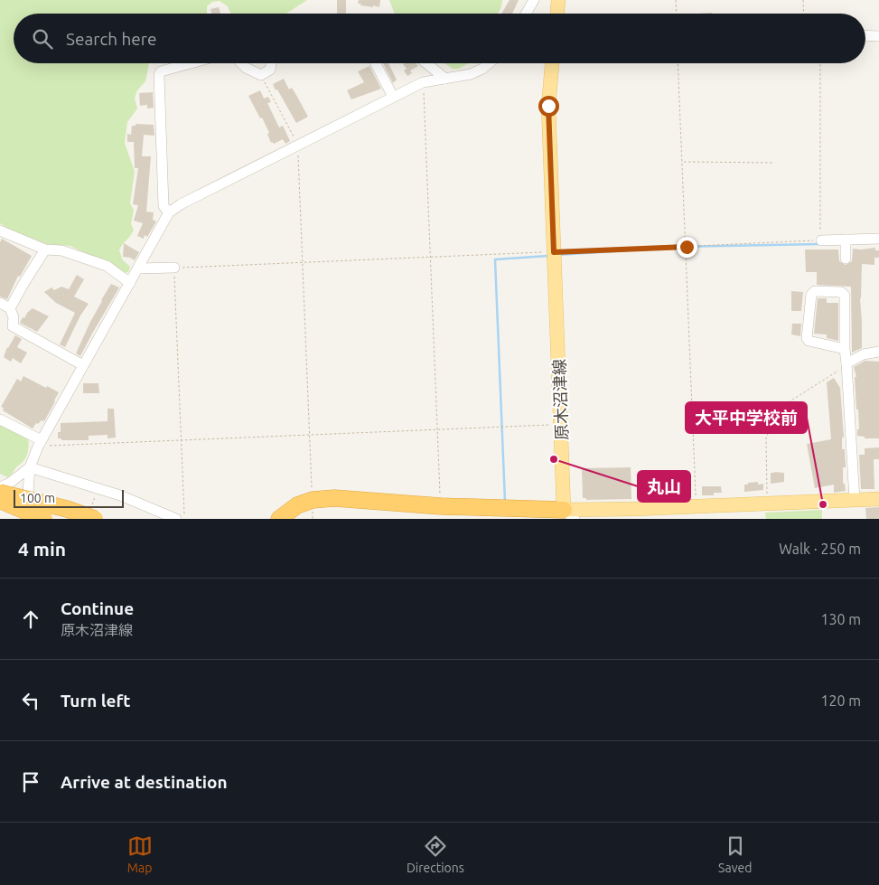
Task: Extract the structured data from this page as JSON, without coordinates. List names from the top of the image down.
{
  "streets": {
    "main road": ["原木沼津線"]
  },
  "places": ["丸山", "大平中学校前"],
  "scale_bar": "100 m",
  "page": {
    "search": "Search here",
    "scale": "100 m",
    "heading": ["4 min", "Walk · 250 m"],
    "list": [
      ["Continue", "原木沼津線", "130 m"],
      ["Turn left", "120 m"],
      "Arrive at destination"
    ],
    "nav": ["Map", "Directions", "Saved"]
  }
}
